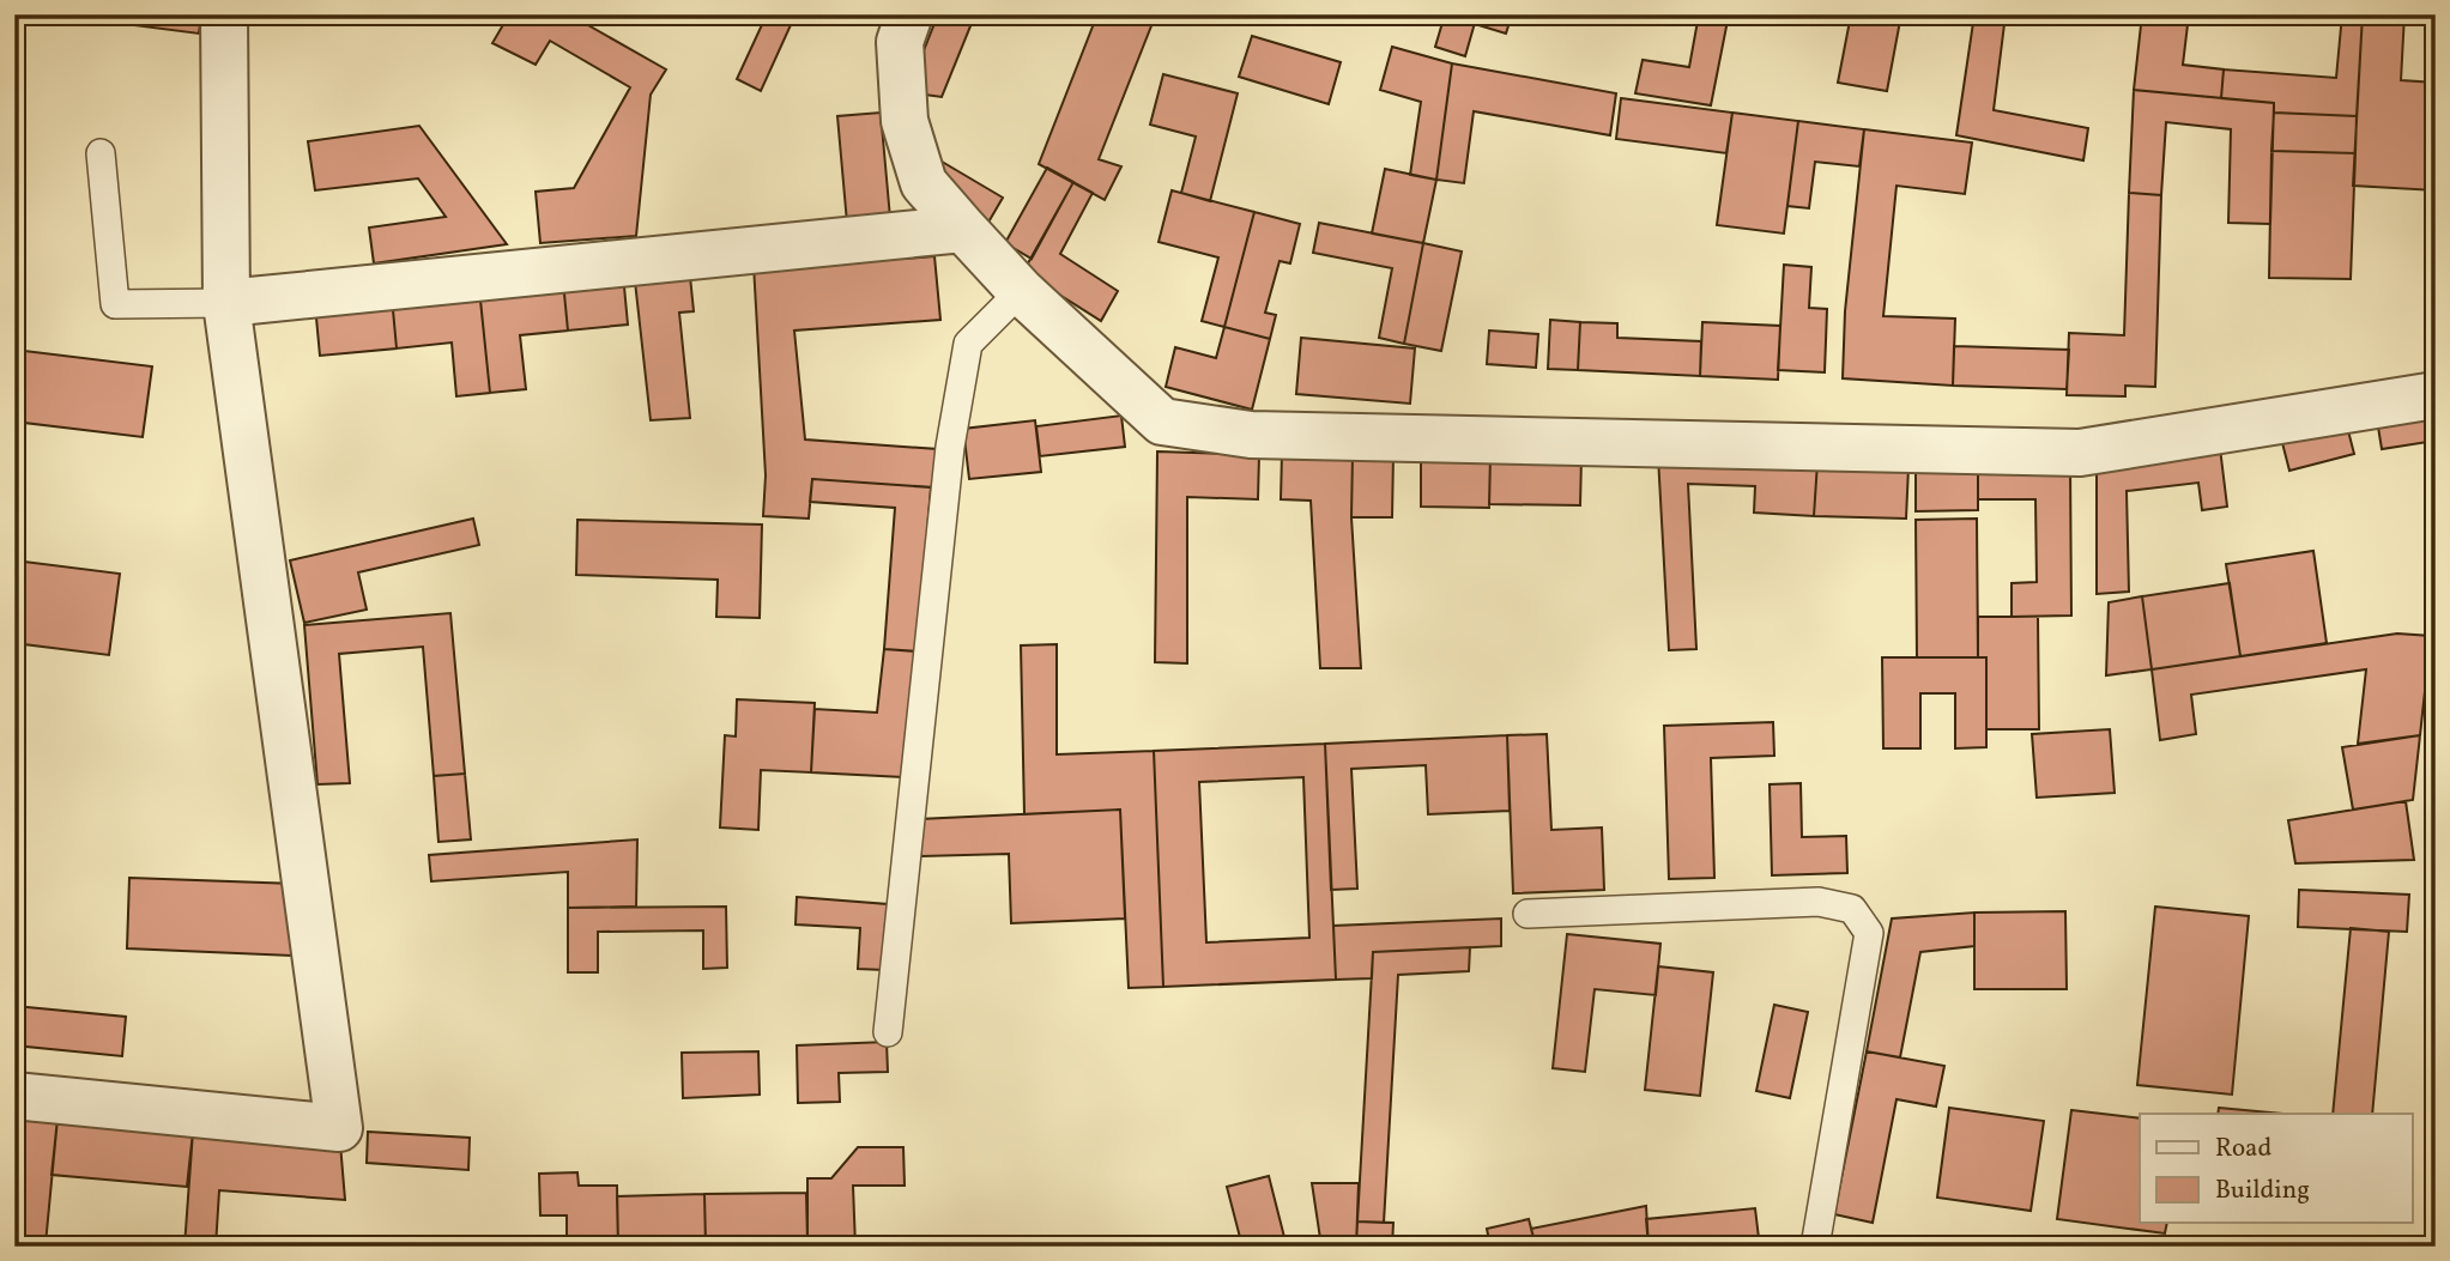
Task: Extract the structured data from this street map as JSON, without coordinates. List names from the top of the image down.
{
  "legend": ["Road", "Building"]
}
